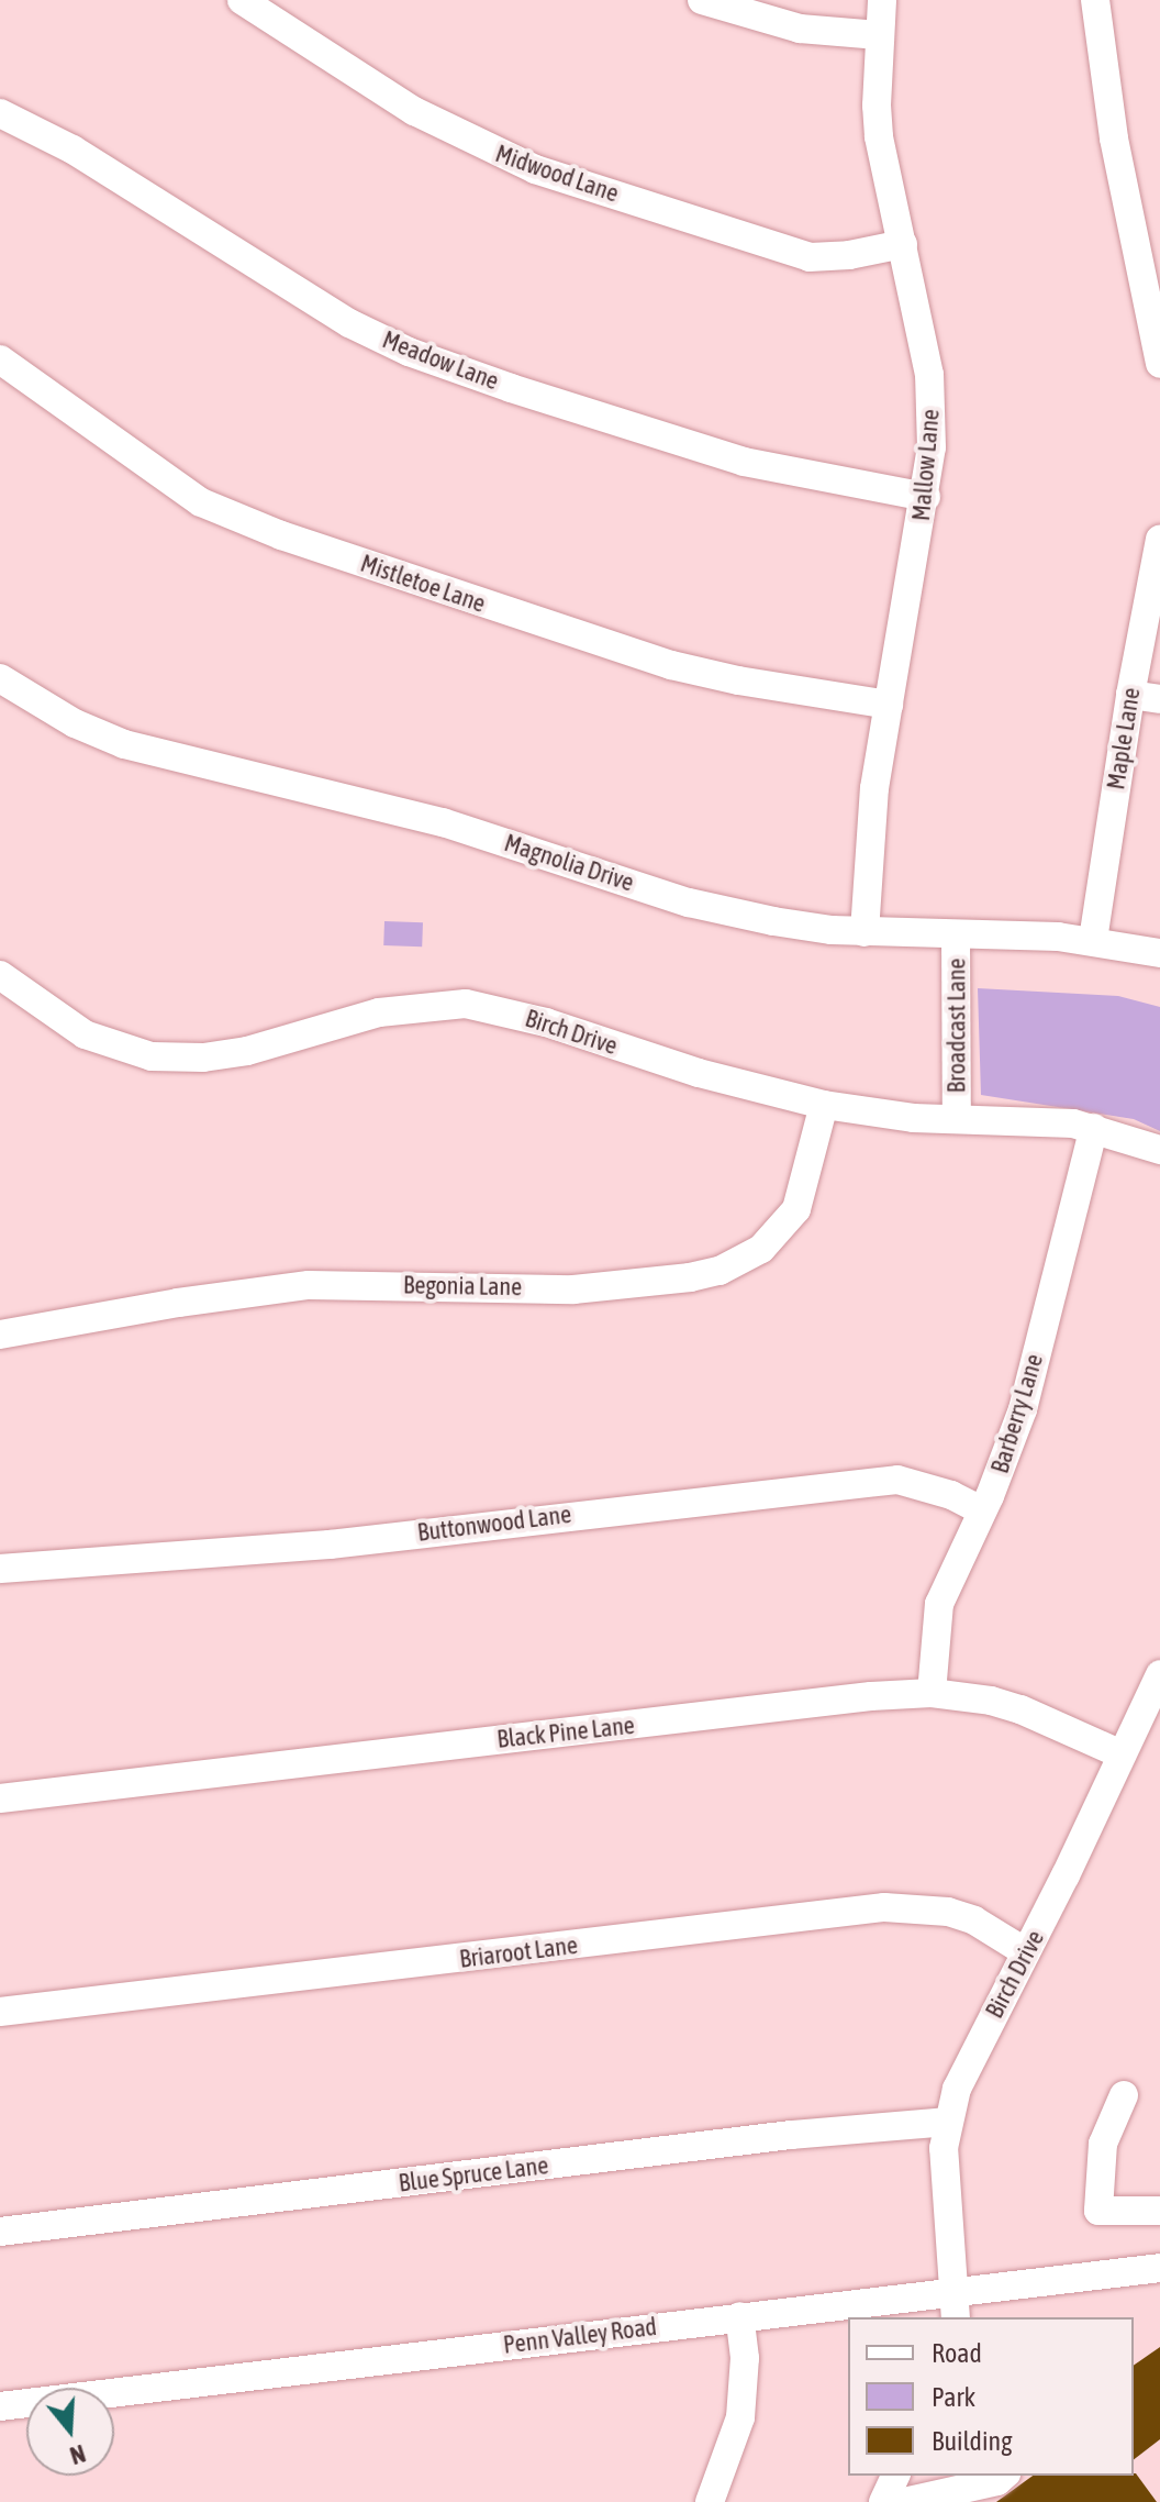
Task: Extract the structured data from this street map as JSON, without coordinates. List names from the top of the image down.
{
  "streets": {
    "street": [
      "Midwood Lane",
      "Meadow Lane",
      "Mallow Lane",
      "Mistletoe Lane",
      "Maple Lane",
      "Magnolia Drive",
      "Broadcast Lane",
      "Birch Drive",
      "Begonia Lane",
      "Barberry Lane",
      "Buttonwood Lane",
      "Black Pine Lane",
      "Briaroot Lane",
      "Blue Spruce Lane",
      "Penn Valley Road"
    ]
  },
  "crossings": [
    ["Midwood Lane", "Mallow Lane"],
    ["Meadow Lane", "Mallow Lane"],
    ["Mallow Lane", "Mistletoe Lane"],
    ["Mallow Lane", "Magnolia Drive"],
    ["Maple Lane", "Magnolia Drive"],
    ["Magnolia Drive", "Broadcast Lane"],
    ["Broadcast Lane", "Birch Drive"],
    ["Birch Drive", "Begonia Lane"],
    ["Birch Drive", "Barberry Lane"],
    ["Birch Drive", "Black Pine Lane"],
    ["Birch Drive", "Briaroot Lane"],
    ["Birch Drive", "Blue Spruce Lane"],
    ["Birch Drive", "Penn Valley Road"],
    ["Barberry Lane", "Buttonwood Lane"],
    ["Barberry Lane", "Black Pine Lane"]
  ],
  "legend": ["Road", "Park", "Building"],
  "north": "bottom"
}
